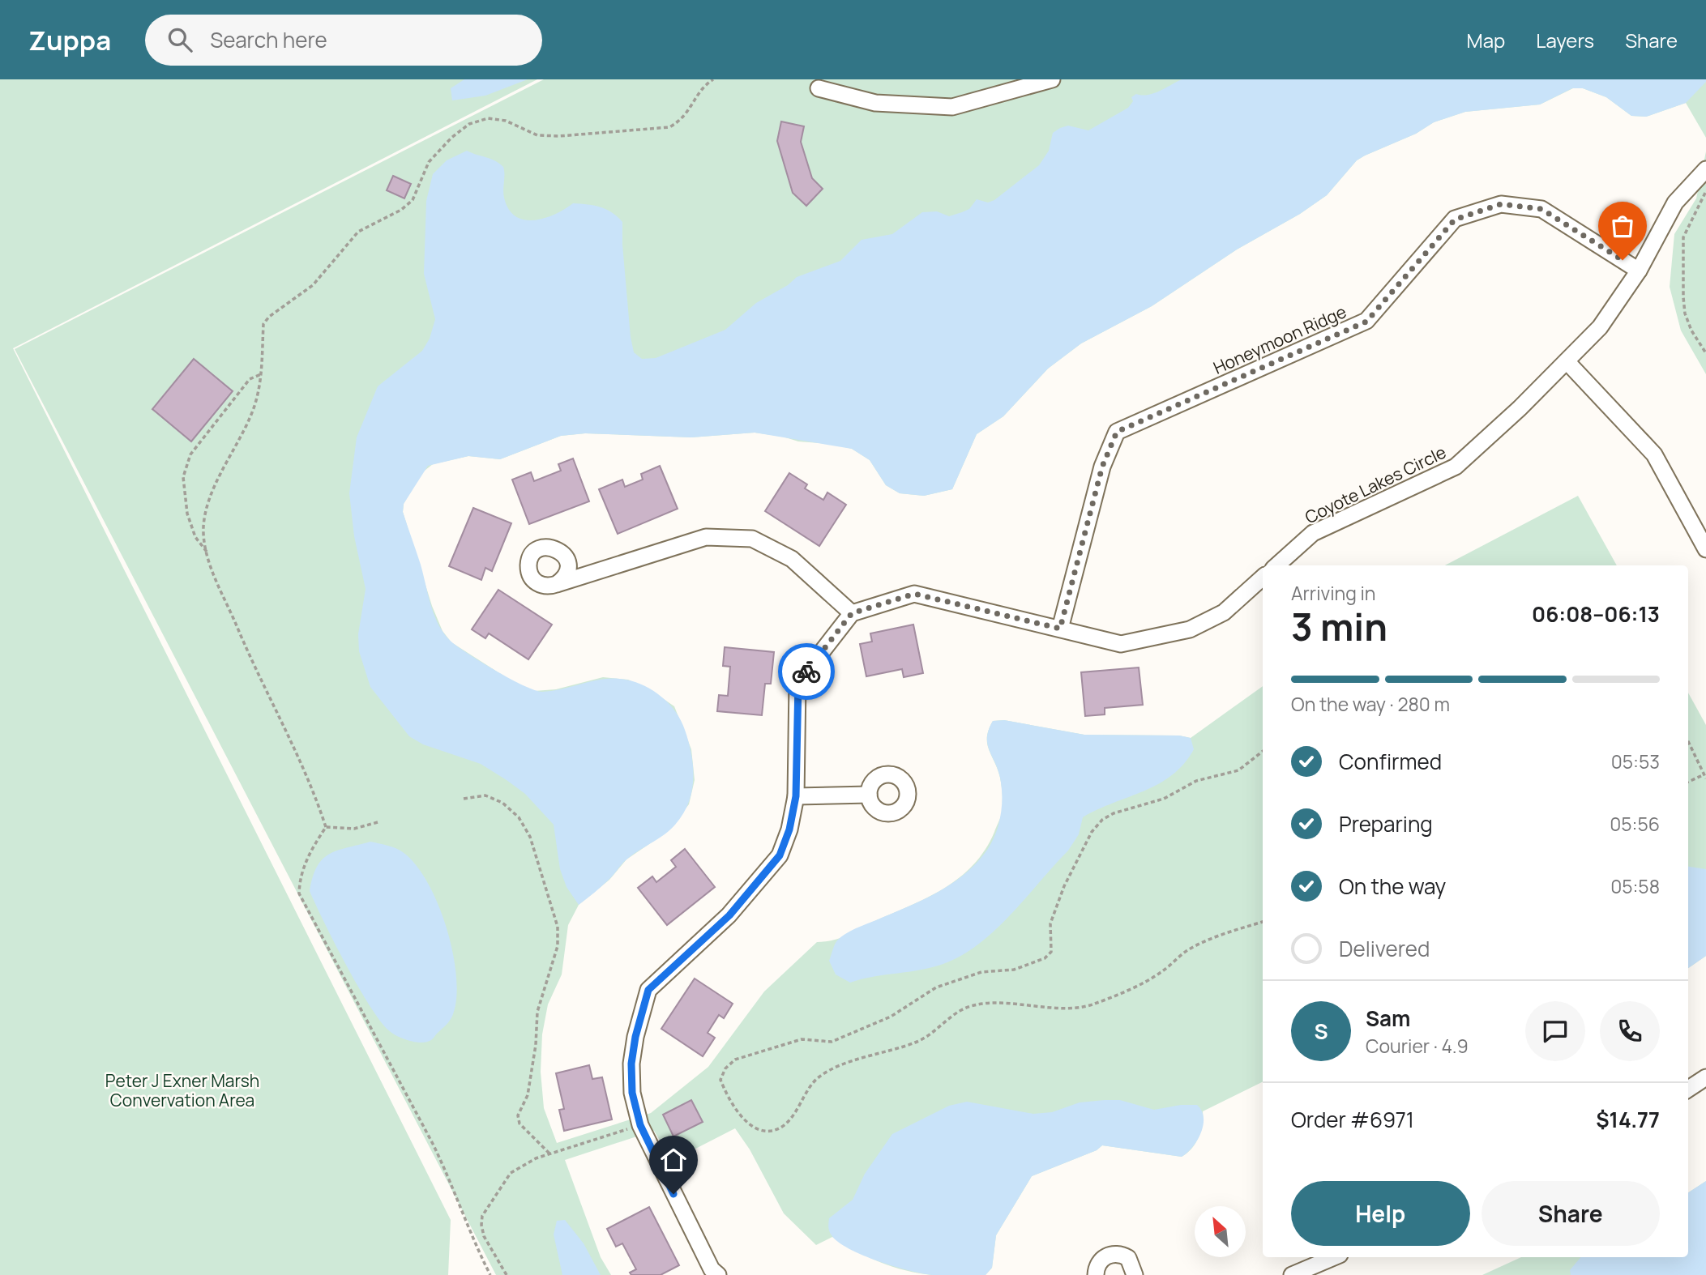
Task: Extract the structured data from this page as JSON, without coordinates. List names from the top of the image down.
{
  "streets": {
    "street": ["Honeymoon Ridge", "Coyote Lakes Circle"]
  },
  "crossings": [
    ["Honeymoon Ridge", "Coyote Lakes Circle"]
  ],
  "parks": ["Peter J Exner Marsh Convervation Area"],
  "north": "top left",
  "page": {
    "header": "Zuppa",
    "search": "Search here",
    "nav": ["Map", "Layers", "Share"],
    "heading": ["3 min", "Arriving in", "06:08–06:13"],
    "panel": [
      "Sam",
      "Courier · 4.9",
      "Order #6971",
      "$14.77"
    ],
    "bar": "On the way · 280 m",
    "list": [
      ["Confirmed", "05:53"],
      ["Preparing", "05:56"],
      ["On the way", "05:58"],
      "Delivered"
    ],
    "round": "S",
    "buttons": ["Help", "Share"]
  }
}
